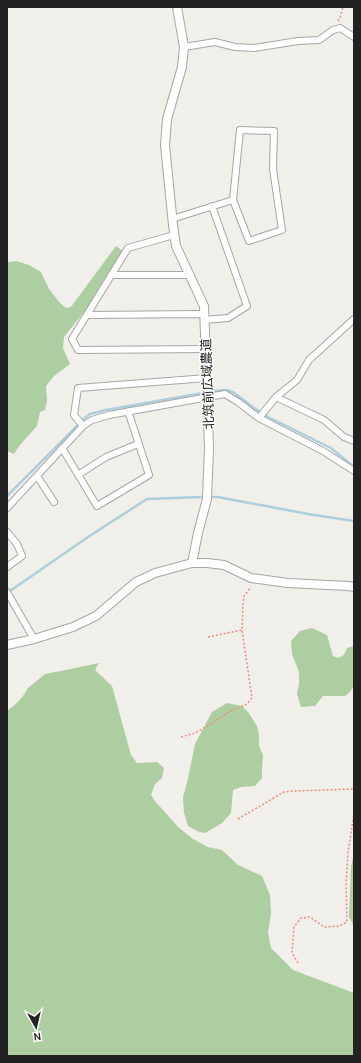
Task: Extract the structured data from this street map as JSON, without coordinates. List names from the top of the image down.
{
  "streets": {
    "street": ["北筑前広域農道"]
  },
  "north": "bottom"
}
